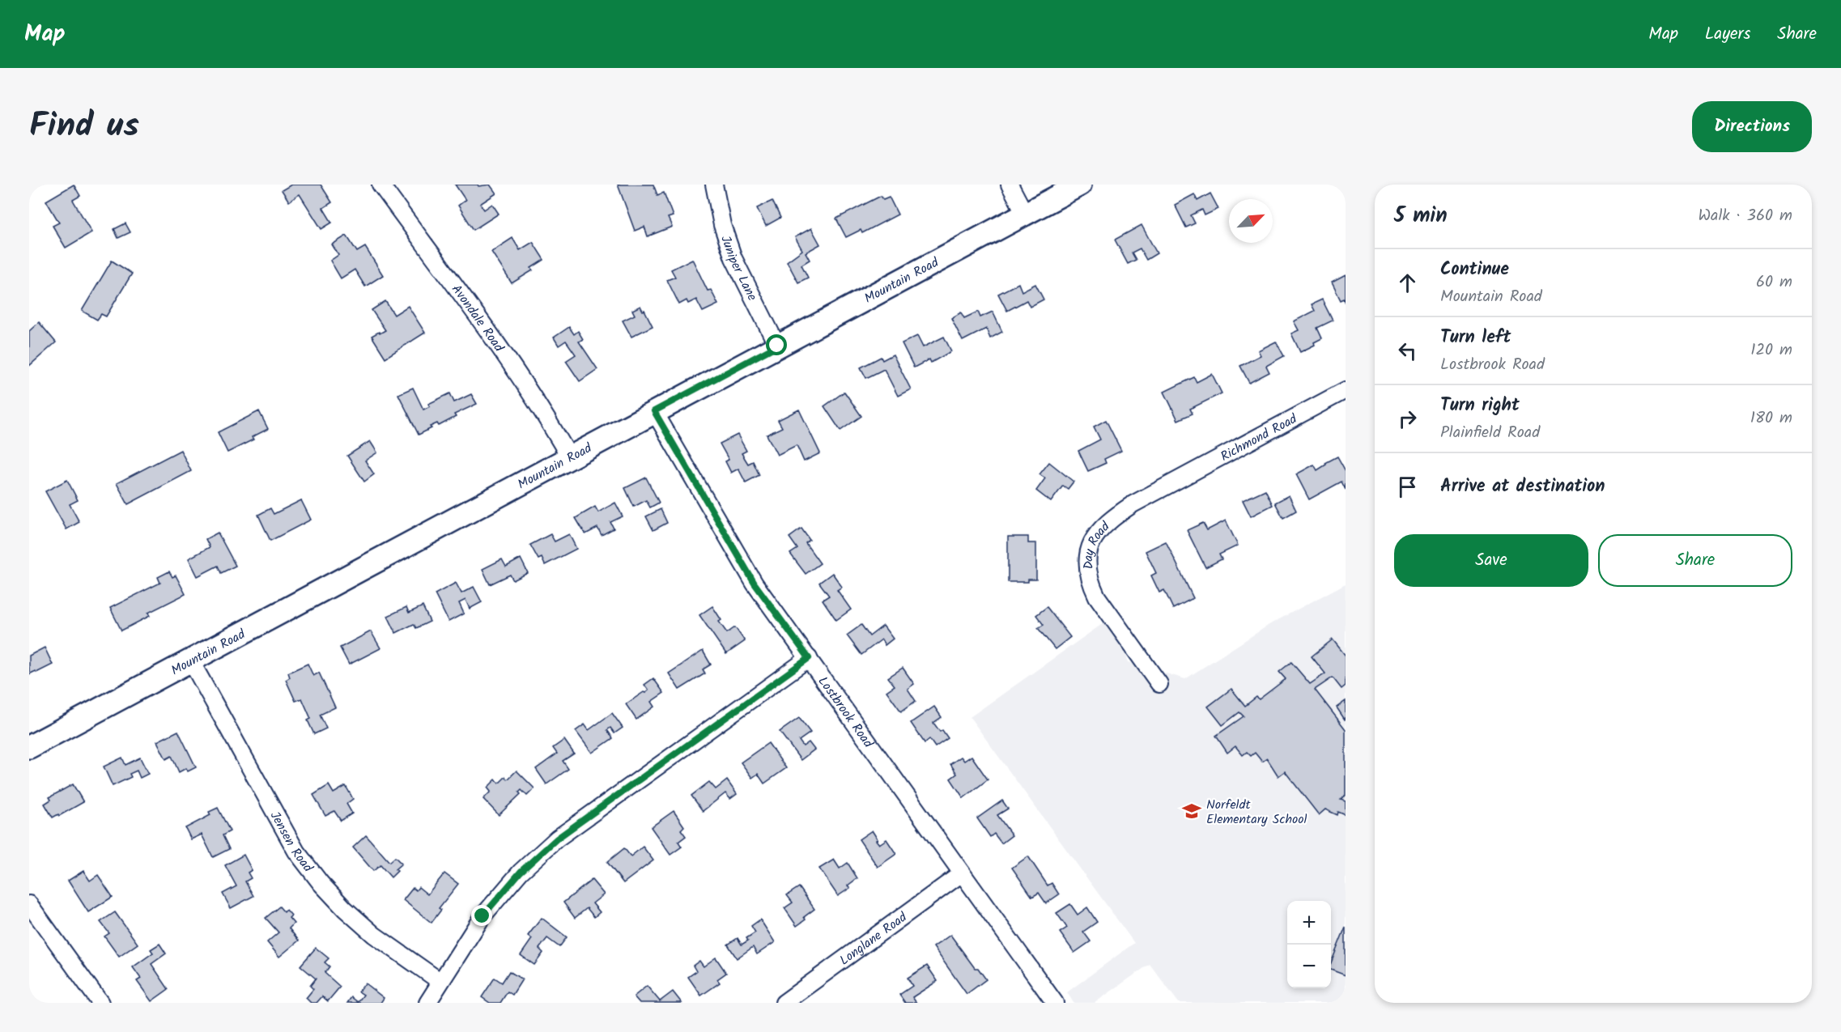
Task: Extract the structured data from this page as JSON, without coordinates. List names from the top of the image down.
{
  "streets": {
    "main road": ["Mountain Road"],
    "street": [
      "Juniper Lane",
      "Avondale Road",
      "Richmond Road",
      "Day Road",
      "Lostbrook Road",
      "Jensen Road",
      "Longlane Road"
    ]
  },
  "crossings": [
    ["Juniper Lane", "Mountain Road"],
    ["Mountain Road", "Avondale Road"],
    ["Mountain Road", "Lostbrook Road"],
    ["Mountain Road", "Jensen Road"],
    ["Richmond Road", "Day Road"],
    ["Lostbrook Road", "Longlane Road"]
  ],
  "places": {
    "school or university": ["Norfeldt Elementary School"]
  },
  "north": "top right",
  "page": {
    "header": "Map",
    "nav": ["Map", "Layers", "Share"],
    "title": "Find us",
    "buttons": [
      "Directions",
      ["Save", "Share"]
    ],
    "heading": ["5 min", "Walk · 360 m"],
    "list": [
      ["Continue", "Mountain Road", "60 m"],
      ["Turn left", "Lostbrook Road", "120 m"],
      ["Turn right", "Plainfield Road", "180 m"],
      "Arrive at destination"
    ],
    "map_buttons": ["+", "−"]
  }
}
